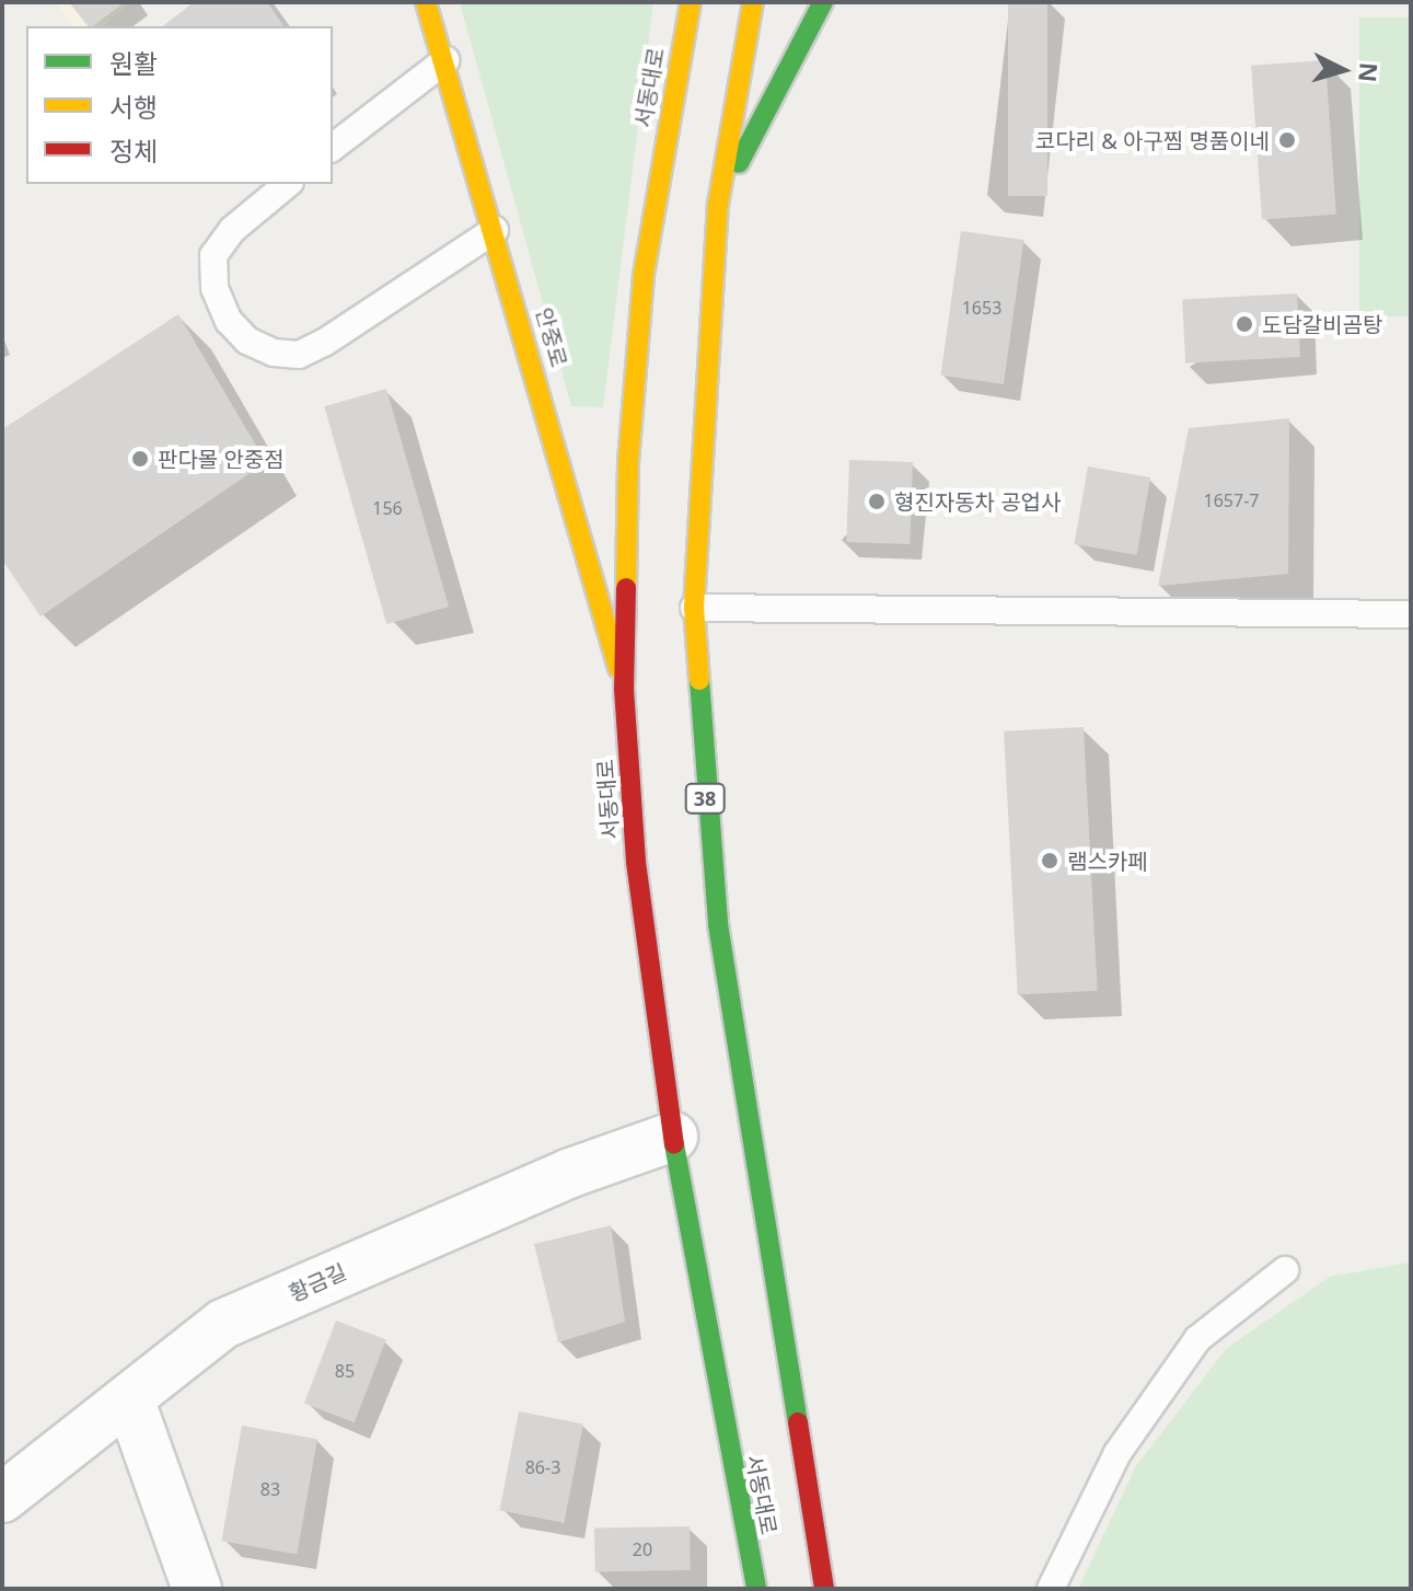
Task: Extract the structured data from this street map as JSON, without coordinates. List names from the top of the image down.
{
  "streets": {
    "main road": ["서동대로", "안중로", "38"],
    "street": ["황금길"]
  },
  "crossings": [
    ["서동대로", "안중로"],
    ["서동대로", "황금길"]
  ],
  "places": [
    "코다리 & 아구찜 명품이네",
    "도담갈비곰탕",
    "판다몰 안중점",
    "형진자동차 공업사",
    "램스카페"
  ],
  "house_numbers": [
    "1653",
    "1657-7",
    "156",
    "85",
    "86-3",
    "83",
    "20"
  ],
  "legend": ["원활", "서행", "정체"],
  "north": "right"
}
